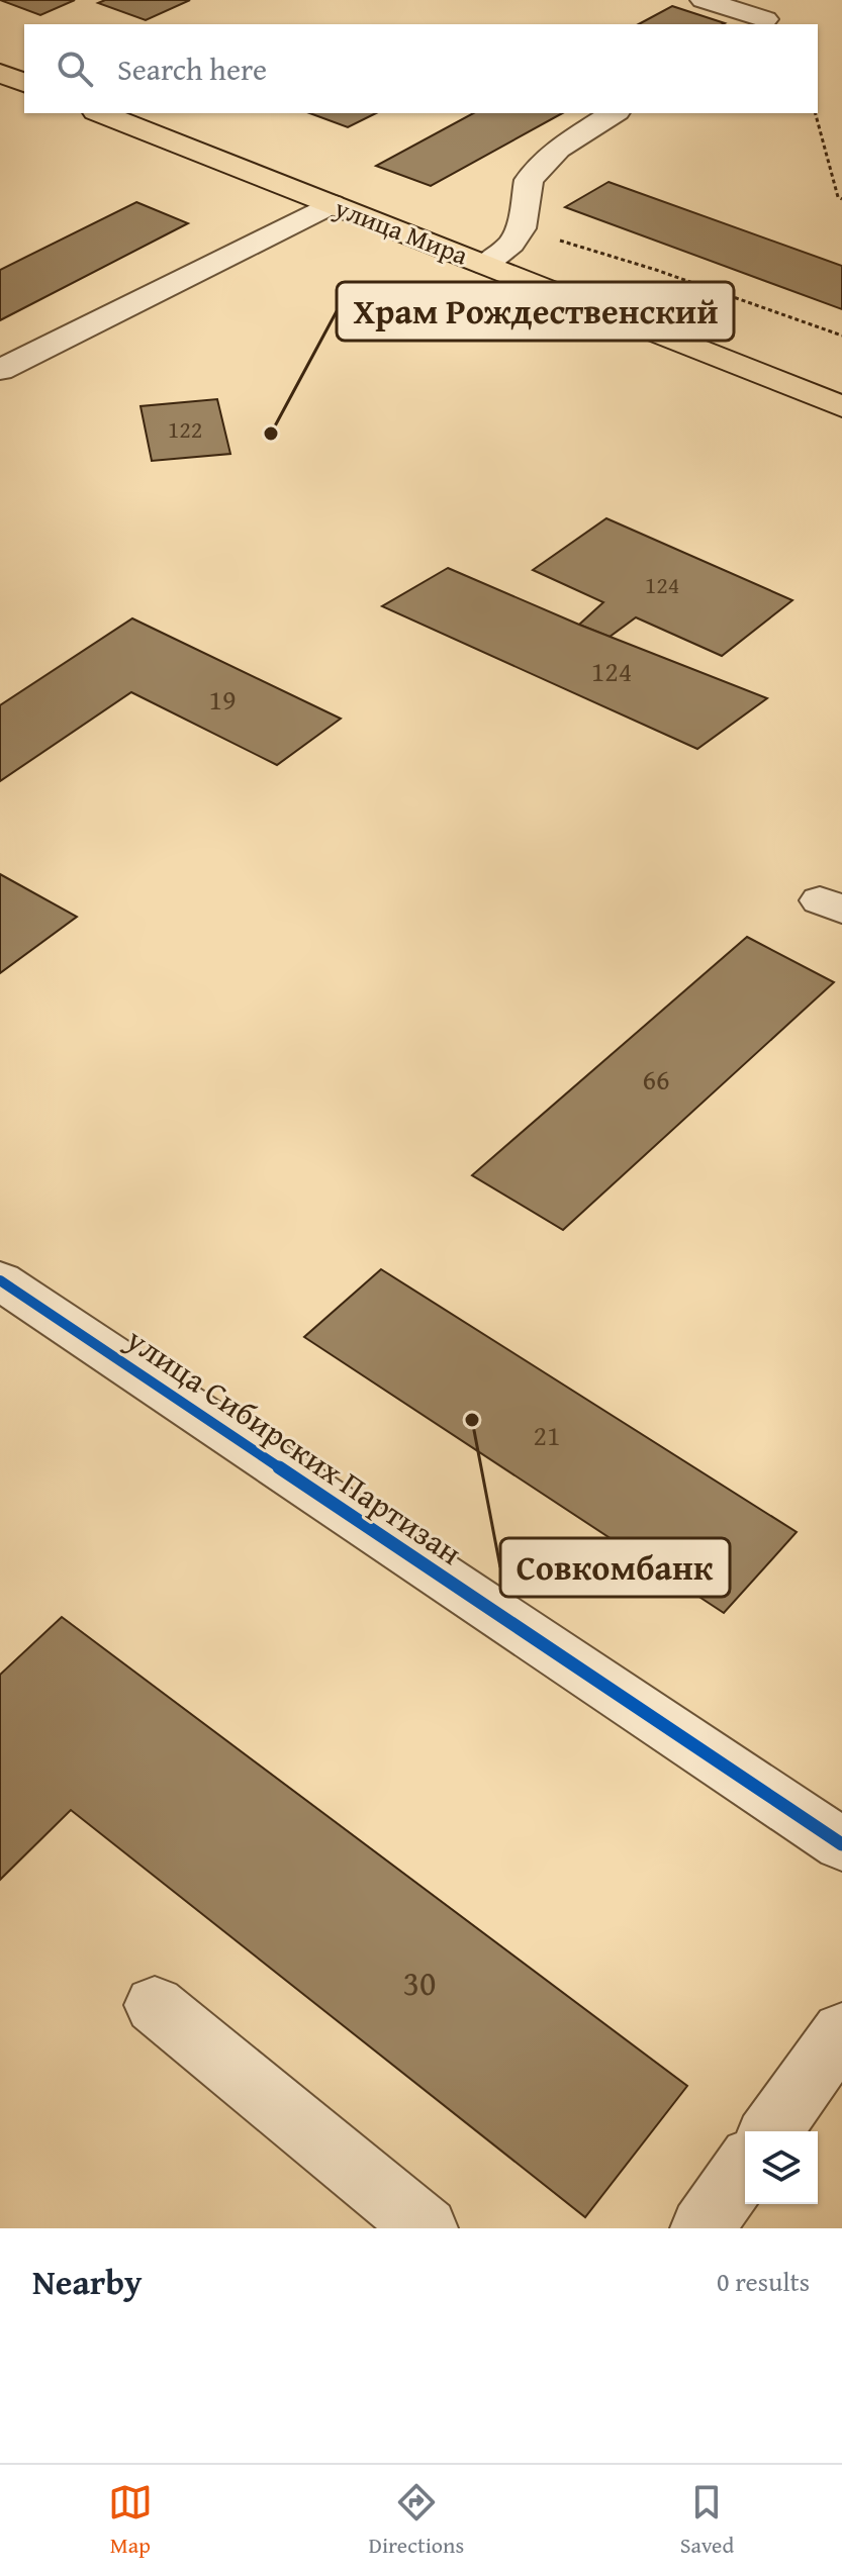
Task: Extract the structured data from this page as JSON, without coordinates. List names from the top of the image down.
{
  "streets": {
    "main road": ["улица Мира"],
    "street": ["улица Сибирских Партизан"]
  },
  "places": ["Храм Рождественский", "Совкомбанк"],
  "house_numbers": [
    "122",
    "124",
    "124",
    "19",
    "66",
    "21",
    "30"
  ],
  "page": {
    "search": "Search here",
    "heading": ["Nearby", "0 results"],
    "nav": ["Map", "Directions", "Saved"]
  }
}
